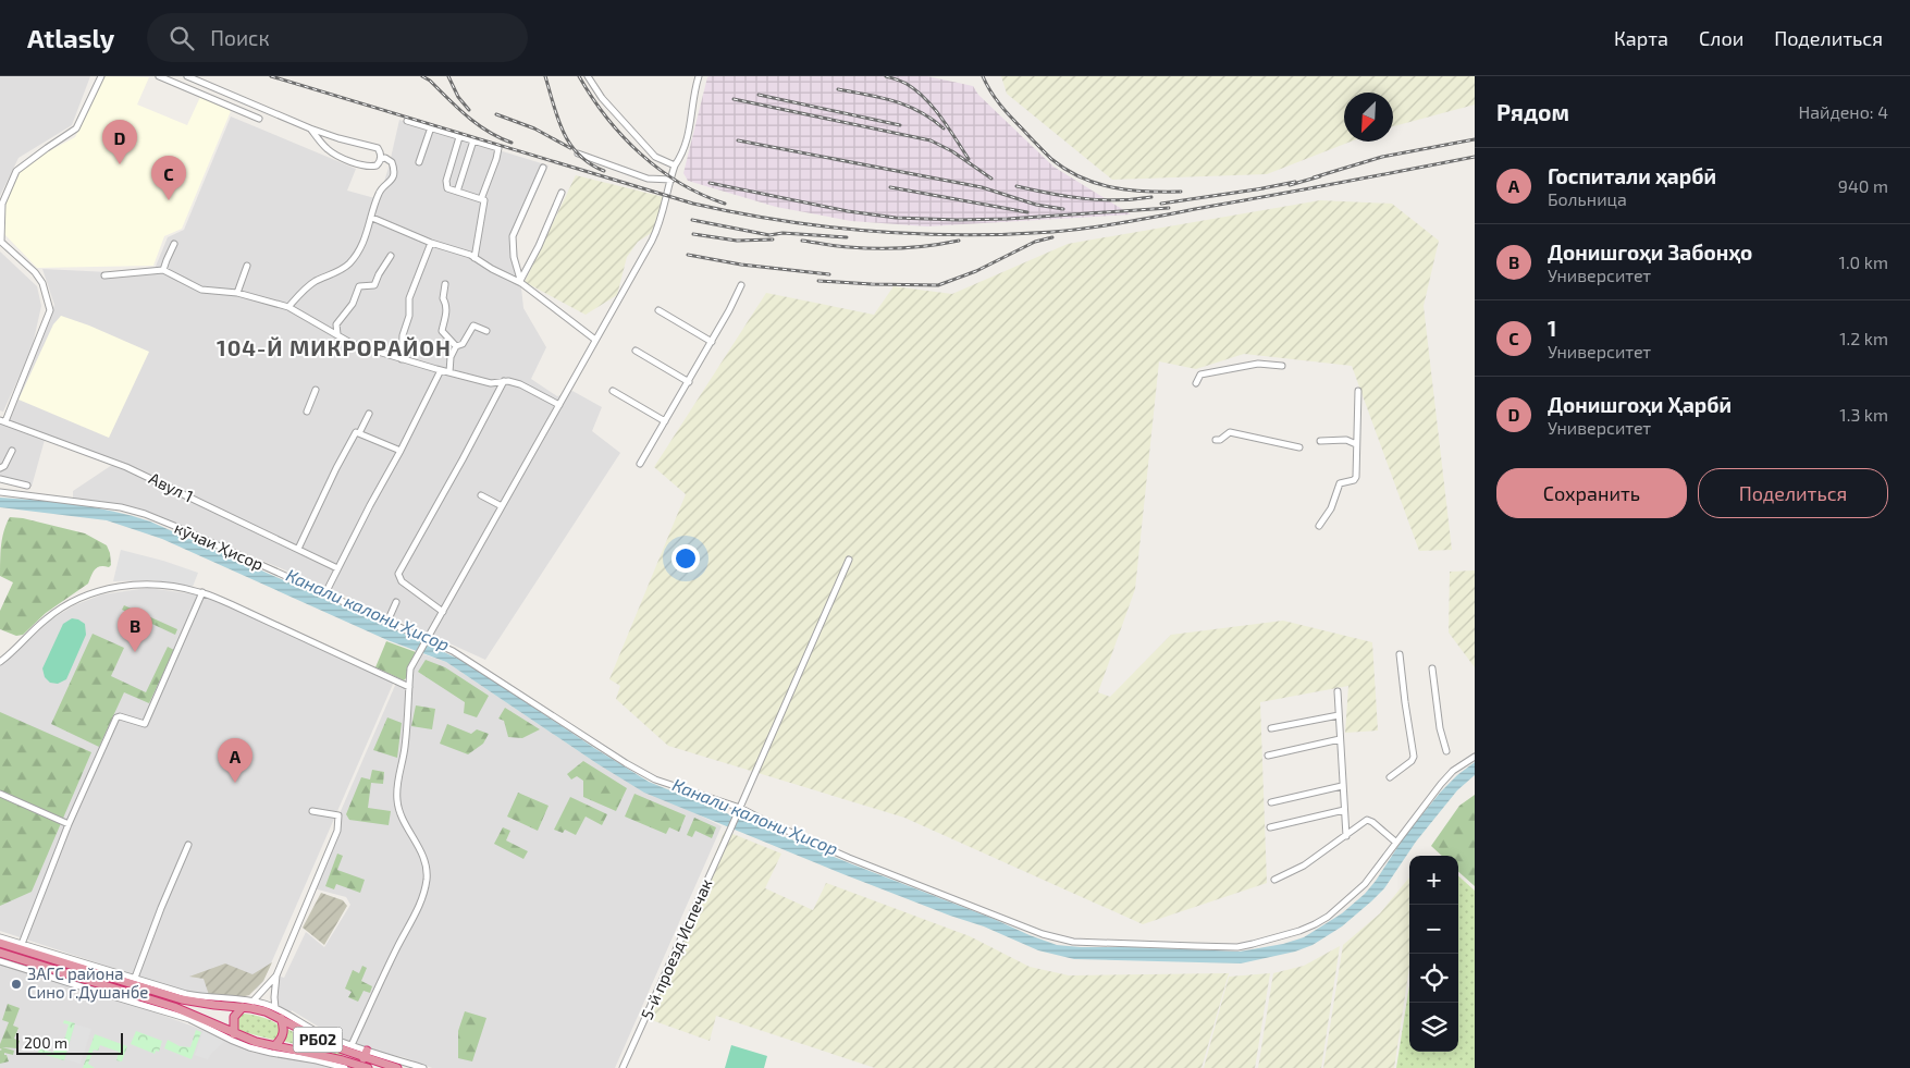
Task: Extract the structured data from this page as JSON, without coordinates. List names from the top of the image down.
{
  "streets": {
    "highway": ["РБ02"],
    "street": ["Авул 1", "кӯчаи Ҳисор", "5-й проезд Испечак"]
  },
  "crossings": [
    ["кӯчаи Ҳисор", "5-й проезд Испечак"]
  ],
  "districts": ["104-Й МИКРОРАЙОН"],
  "water": ["Канали калони Ҳисор"],
  "places": ["ЗАГС района Сино г.Душанбе"],
  "scale_bar": "200 m",
  "north": "bottom left",
  "page": {
    "header": "Atlasly",
    "search": "Поиск",
    "nav": ["Карта", "Слои", "Поделиться"],
    "heading": ["Рядом", "Найдено: 4"],
    "pins": [
      "D",
      "C",
      "B",
      "A"
    ],
    "list": [
      {
        "mark": "A",
        "name": "Госпитали ҳарбӣ",
        "note": "Больница",
        "value": "940 m"
      },
      {
        "mark": "B",
        "name": "Донишгоҳи Забонҳо",
        "note": "Университет",
        "value": "1.0 km"
      },
      {
        "mark": "C",
        "name": "1",
        "note": "Университет",
        "value": "1.2 km"
      },
      {
        "mark": "D",
        "name": "Донишгоҳи Ҳарбӣ",
        "note": "Университет",
        "value": "1.3 km"
      }
    ],
    "buttons": ["Сохранить", "Поделиться"],
    "map_buttons": ["+", "−"],
    "scale": "200 m"
  }
}
